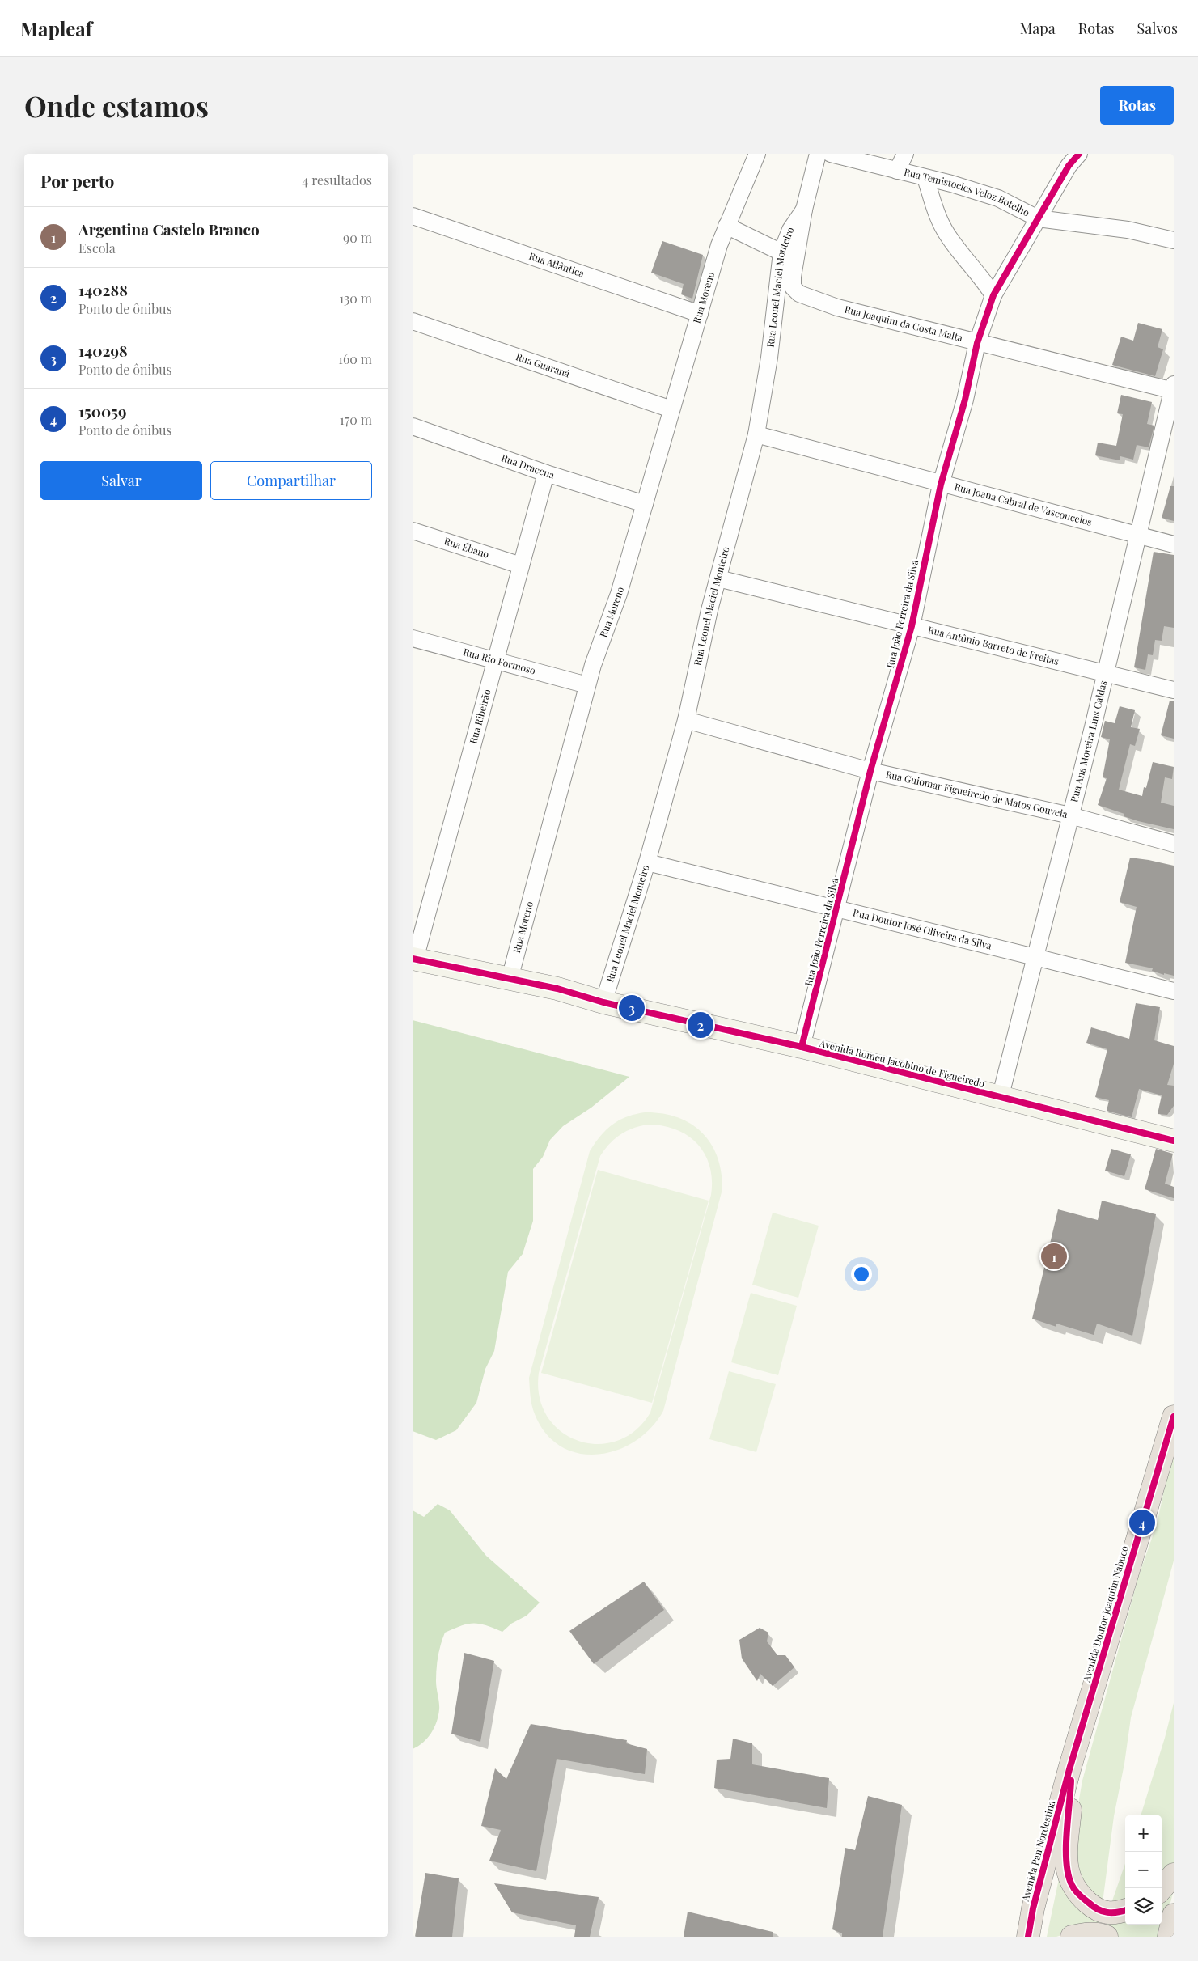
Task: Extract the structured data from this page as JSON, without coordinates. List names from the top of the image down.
{
  "streets": {
    "highway": ["Avenida Doutor Joaquim Nabuco", "Avenida Pan Nordestina"],
    "street": [
      "Rua Temistocles Veloz Botelho",
      "Rua Atlântica",
      "Rua Leonel Maciel Monteiro",
      "Rua Moreno",
      "Rua Joaquim da Costa Malta",
      "Rua Guaraná",
      "Rua Dracena",
      "Rua Joana Cabral de Vasconcelos",
      "Rua Ébano",
      "Rua João Ferreira da Silva",
      "Rua Antônio Barreto de Freitas",
      "Rua Rio Formoso",
      "Rua Ribeirão",
      "Rua Ana Moreira Lins Caldas",
      "Rua Guiomar Figueiredo de Matos Gouveia",
      "Rua Doutor José Oliveira da Silva",
      "Avenida Romeu Jacobino de Figueiredo"
    ]
  },
  "crossings": [
    ["Rua Temistocles Veloz Botelho", "Rua João Ferreira da Silva"],
    ["Rua Atlântica", "Rua Moreno"],
    ["Rua Leonel Maciel Monteiro", "Rua Joaquim da Costa Malta"],
    ["Rua Leonel Maciel Monteiro", "Rua Joana Cabral de Vasconcelos"],
    ["Rua Leonel Maciel Monteiro", "Rua Antônio Barreto de Freitas"],
    ["Rua Leonel Maciel Monteiro", "Rua Guiomar Figueiredo de Matos Gouveia"],
    ["Rua Leonel Maciel Monteiro", "Rua Doutor José Oliveira da Silva"],
    ["Rua Leonel Maciel Monteiro", "Avenida Romeu Jacobino de Figueiredo"],
    ["Rua Moreno", "Rua Guaraná"],
    ["Rua Moreno", "Rua Dracena"],
    ["Rua Moreno", "Rua Rio Formoso"],
    ["Rua Moreno", "Avenida Romeu Jacobino de Figueiredo"],
    ["Rua Joaquim da Costa Malta", "Rua João Ferreira da Silva"],
    ["Rua Joaquim da Costa Malta", "Rua Ana Moreira Lins Caldas"],
    ["Rua Dracena", "Rua Ribeirão"],
    ["Rua Joana Cabral de Vasconcelos", "Rua João Ferreira da Silva"],
    ["Rua Joana Cabral de Vasconcelos", "Rua Ana Moreira Lins Caldas"],
    ["Rua Ébano", "Rua Ribeirão"],
    ["Rua João Ferreira da Silva", "Rua Antônio Barreto de Freitas"],
    ["Rua João Ferreira da Silva", "Rua Guiomar Figueiredo de Matos Gouveia"],
    ["Rua João Ferreira da Silva", "Rua Doutor José Oliveira da Silva"],
    ["Rua João Ferreira da Silva", "Avenida Romeu Jacobino de Figueiredo"],
    ["Rua Antônio Barreto de Freitas", "Rua Ana Moreira Lins Caldas"],
    ["Rua Rio Formoso", "Rua Ribeirão"],
    ["Rua Ribeirão", "Avenida Romeu Jacobino de Figueiredo"],
    ["Rua Ana Moreira Lins Caldas", "Rua Guiomar Figueiredo de Matos Gouveia"],
    ["Rua Ana Moreira Lins Caldas", "Rua Doutor José Oliveira da Silva"],
    ["Rua Ana Moreira Lins Caldas", "Avenida Romeu Jacobino de Figueiredo"],
    ["Avenida Doutor Joaquim Nabuco", "Avenida Pan Nordestina"]
  ],
  "page": {
    "header": "Mapleaf",
    "nav": ["Mapa", "Rotas", "Salvos"],
    "buttons": [
      "Rotas",
      ["Salvar", "Compartilhar"]
    ],
    "title": "Onde estamos",
    "heading": ["Por perto", "4 resultados"],
    "list": [
      {
        "mark": "1",
        "name": "Argentina Castelo Branco",
        "note": "Escola",
        "value": "90 m"
      },
      {
        "mark": "2",
        "name": "140288",
        "note": "Ponto de ônibus",
        "value": "130 m"
      },
      {
        "mark": "3",
        "name": "140298",
        "note": "Ponto de ônibus",
        "value": "160 m"
      },
      {
        "mark": "4",
        "name": "150059",
        "note": "Ponto de ônibus",
        "value": "170 m"
      }
    ],
    "pins": [
      "3",
      "2",
      "1",
      "4"
    ],
    "map_buttons": ["+", "−"]
  }
}
